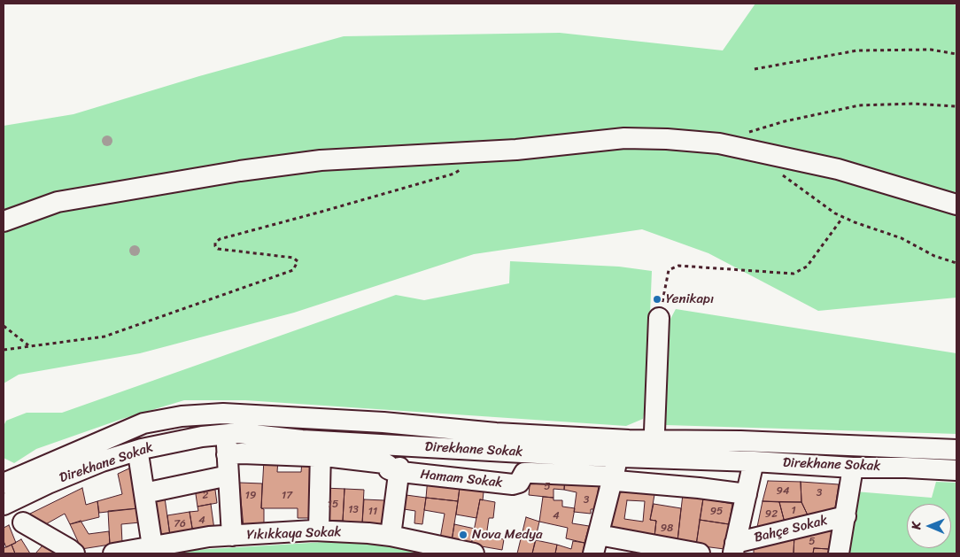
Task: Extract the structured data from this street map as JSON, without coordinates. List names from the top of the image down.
{
  "streets": {
    "street": [
      "Direkhane Sokak",
      "Hamam Sokak",
      "Bahçe Sokak",
      "Yıkıkkaya Sokak"
    ]
  },
  "places": ["Yenikapı", "Nova Medya"],
  "house_numbers": [
    "5",
    "94",
    "3",
    "2",
    "19",
    "17",
    "3",
    "15",
    "13",
    "1",
    "11",
    "95",
    "92",
    "4",
    "4",
    "76",
    "98",
    "5"
  ],
  "north": "left"
}
